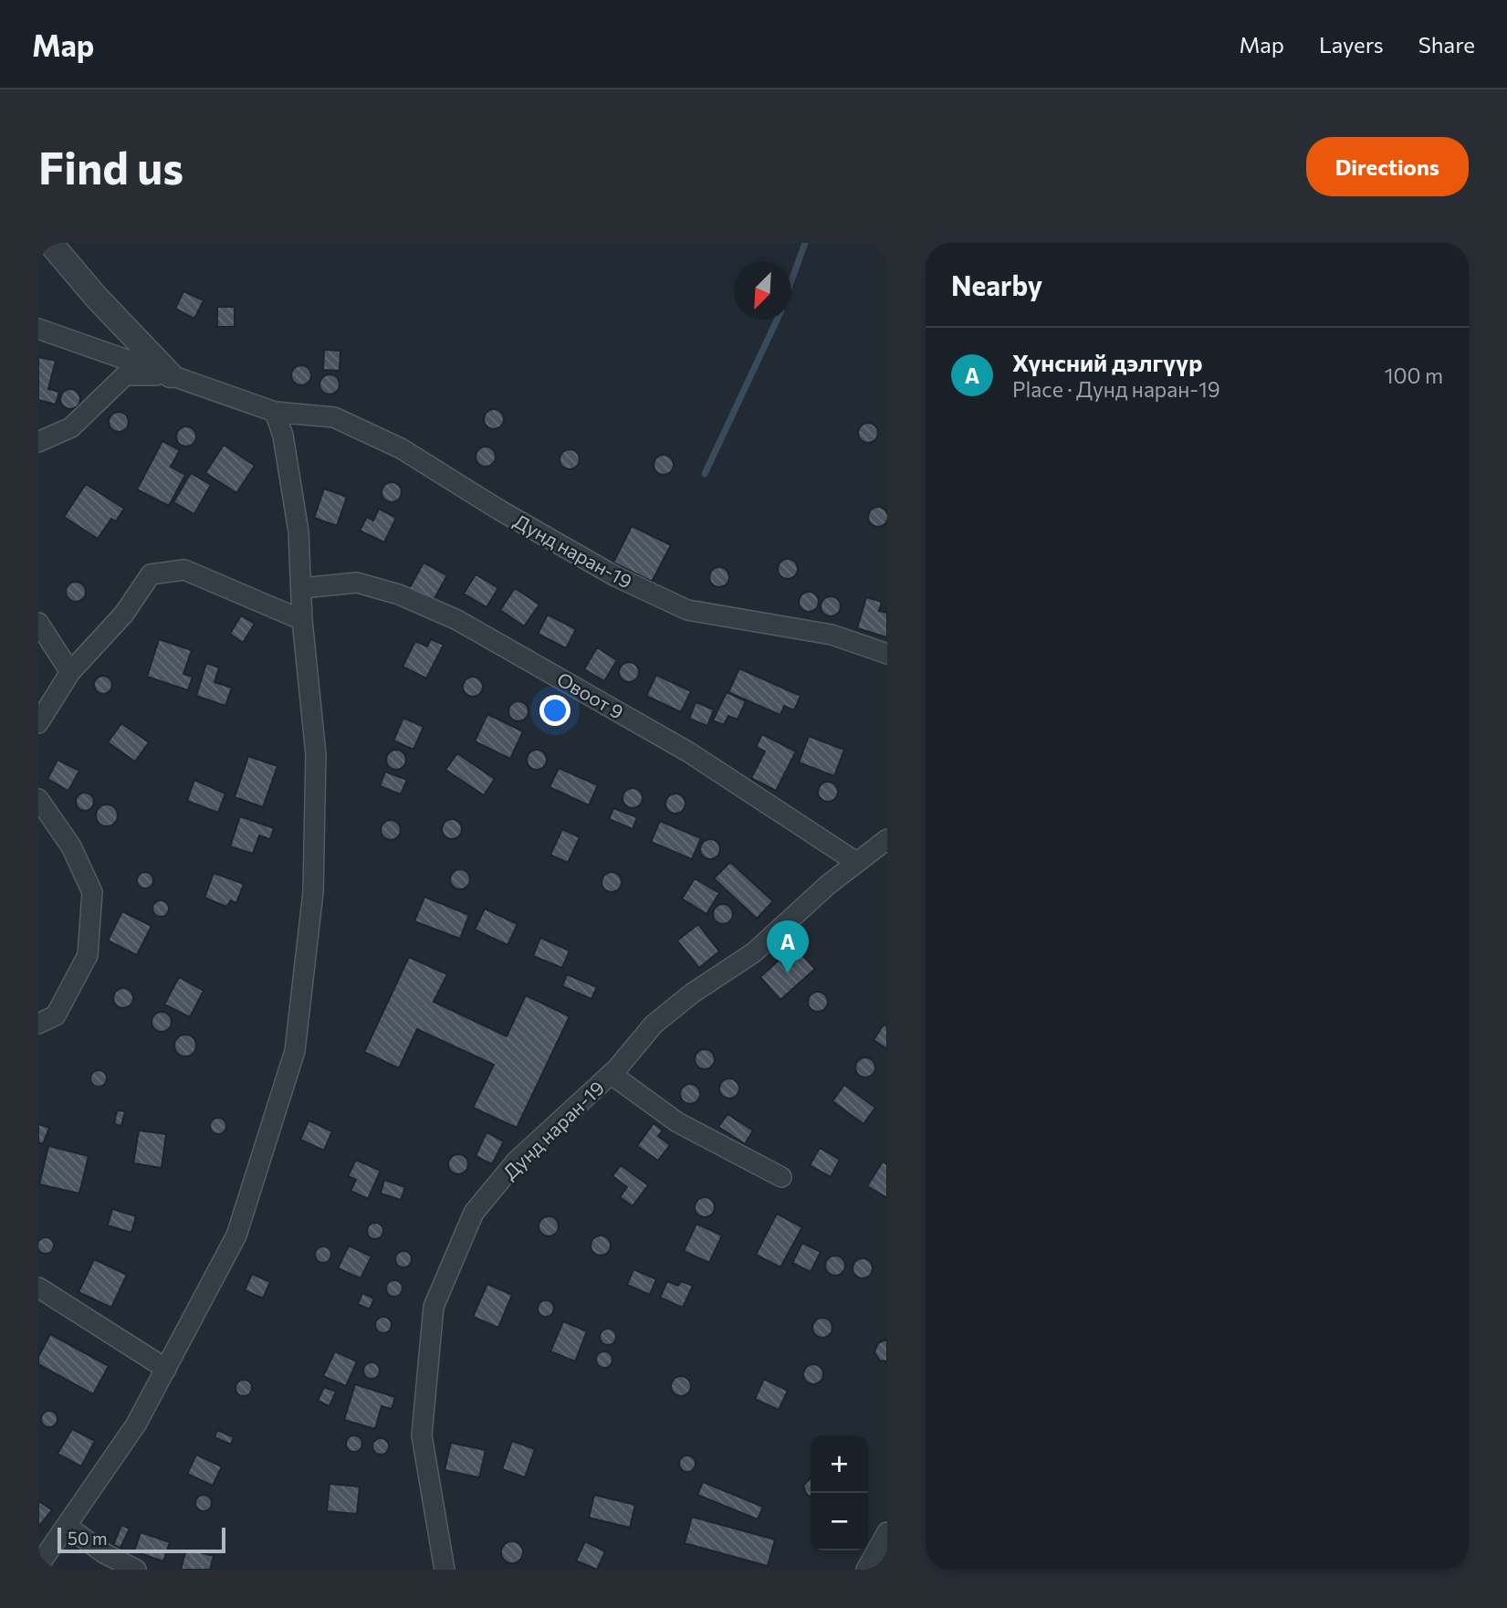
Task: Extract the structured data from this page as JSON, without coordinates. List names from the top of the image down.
{
  "streets": {
    "street": ["Дунд наран-19", "Овоот 9"]
  },
  "crossings": [
    ["Дунд наран-19", "Овоот 9"]
  ],
  "scale_bar": "50 m",
  "north": "bottom left",
  "page": {
    "header": "Map",
    "nav": ["Map", "Layers", "Share"],
    "buttons": "Directions",
    "title": "Find us",
    "heading": "Nearby",
    "list": [
      {
        "mark": "A",
        "name": "Хүнсний дэлгүүр",
        "note": "Place · Дунд наран-19",
        "value": "100 m"
      }
    ],
    "pins": "A",
    "map_buttons": ["+", "−"],
    "scale": "50 m"
  }
}
